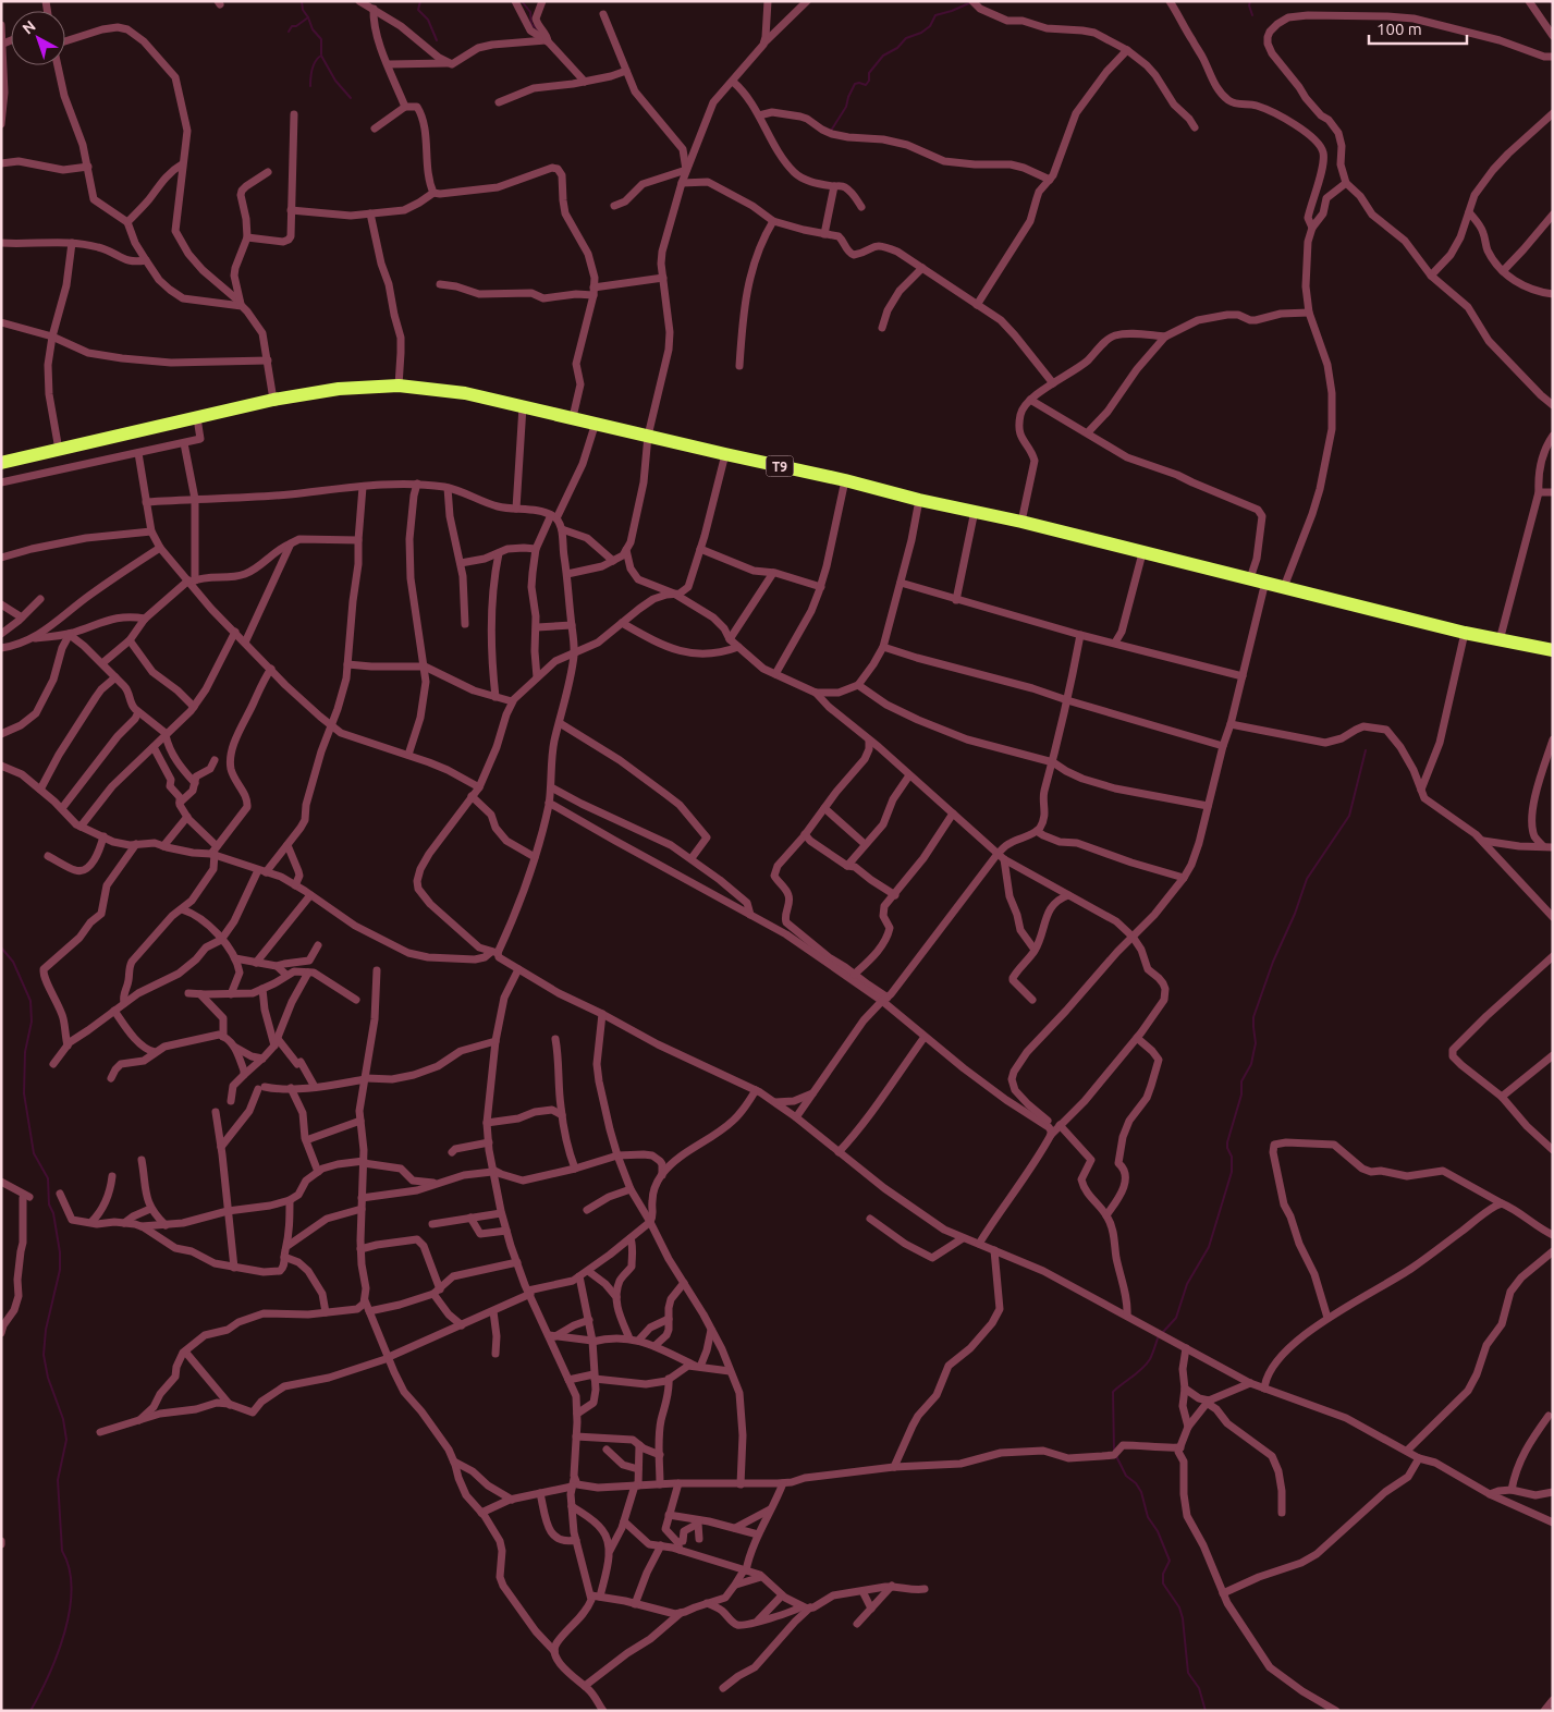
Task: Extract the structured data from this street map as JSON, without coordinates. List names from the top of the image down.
{
  "streets": {
    "highway": ["T9"]
  },
  "scale_bar": "100 m",
  "north": "top left"
}
